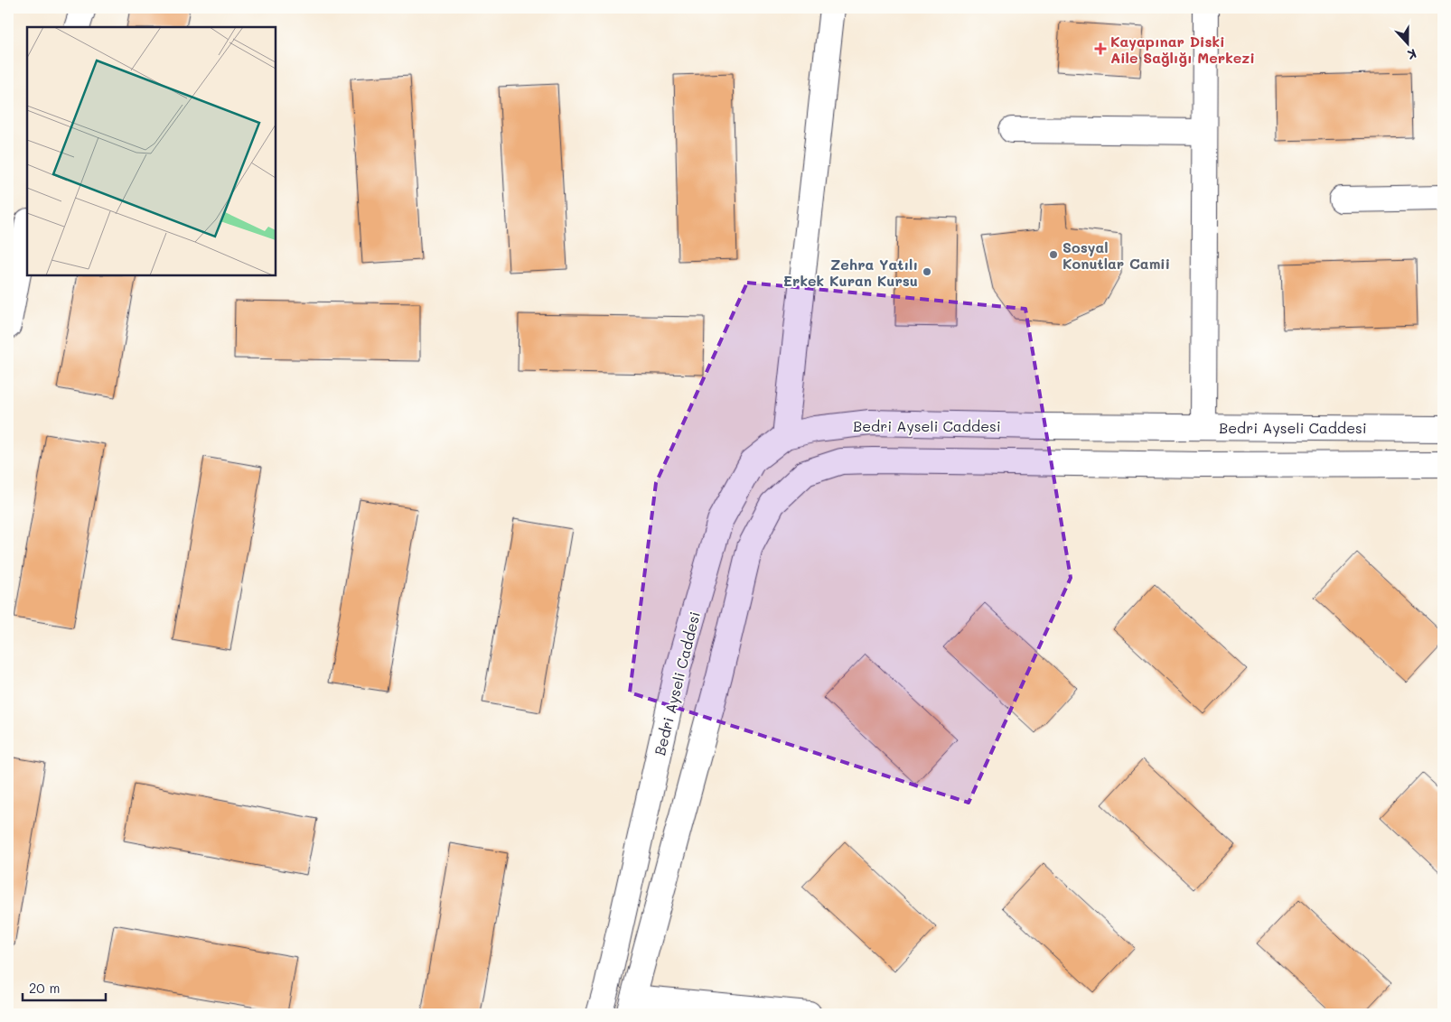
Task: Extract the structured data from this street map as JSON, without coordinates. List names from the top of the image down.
{
  "streets": {
    "main road": ["Bedri Ayseli Caddesi"]
  },
  "places": {
    "health": ["Kayapınar Diski Aile Sağlığı Merkezi"],
    "other": ["Sosyal Konutlar Camii", "Zehra Yatılı Erkek Kuran Kursu"]
  },
  "scale_bar": "20 m",
  "north": "bottom"
}
